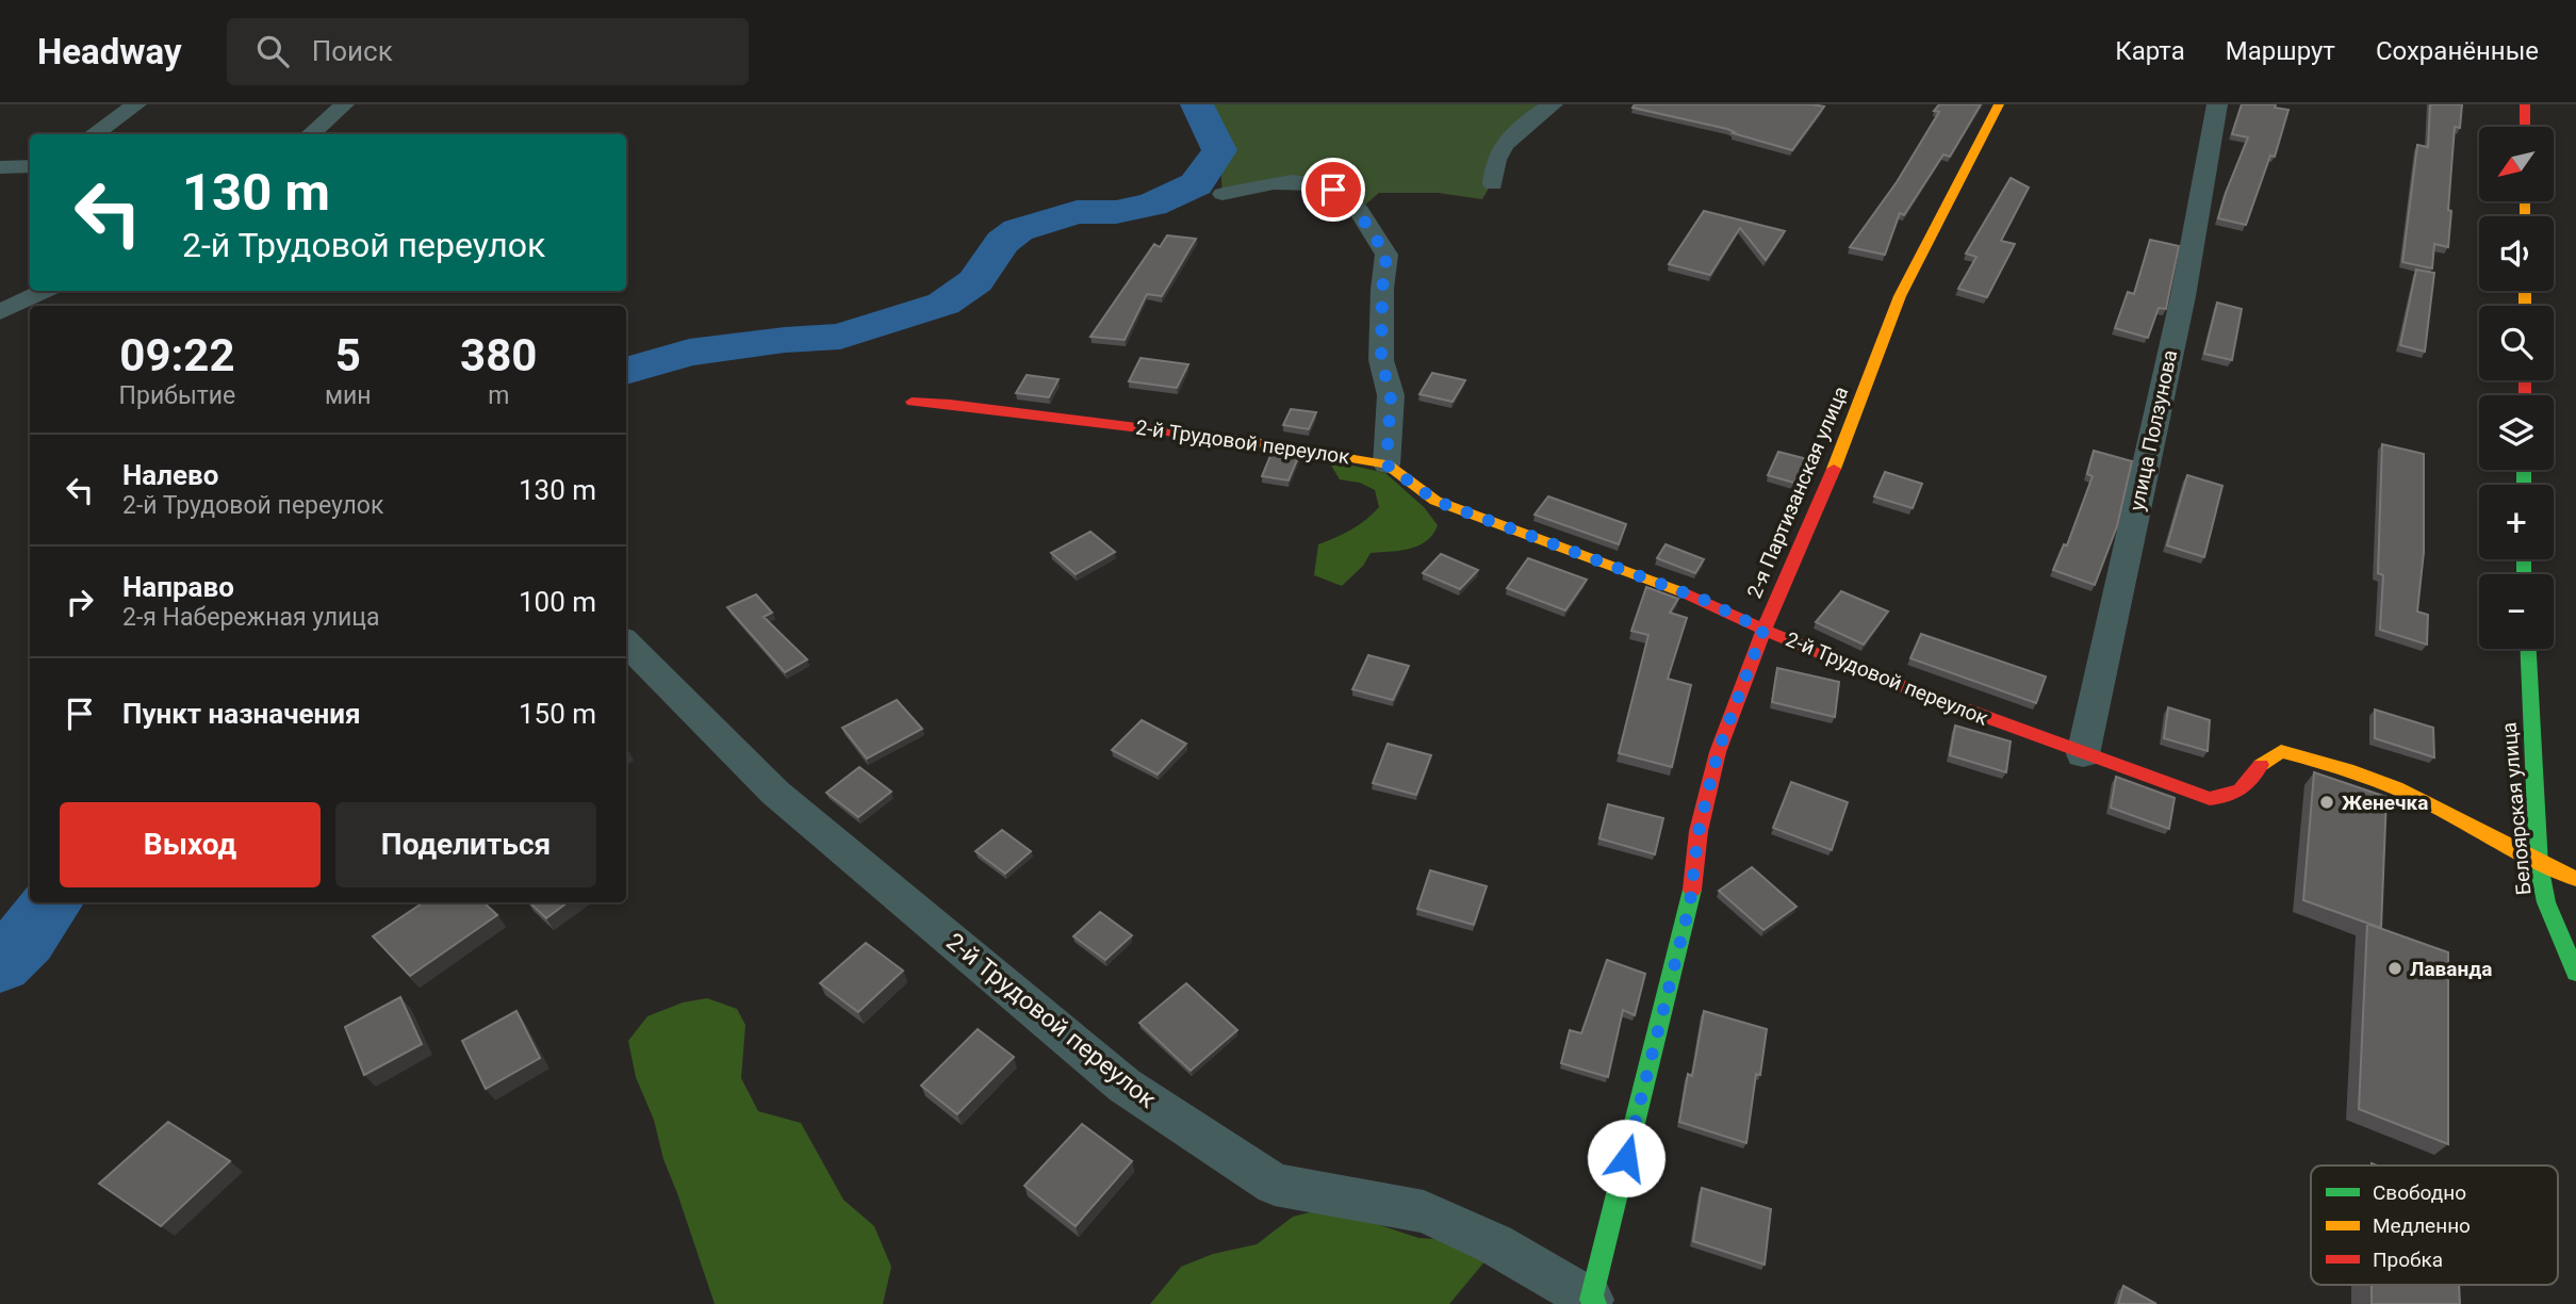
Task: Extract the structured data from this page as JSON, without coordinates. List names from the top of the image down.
{
  "streets": {
    "street": [
      "улица Ползунова",
      "2-й Трудовой переулок",
      "2-я Партизанская улица",
      "Белоярская улица"
    ]
  },
  "crossings": [
    ["улица Ползунова", "2-й Трудовой переулок"],
    ["2-й Трудовой переулок", "2-я Партизанская улица"],
    ["2-й Трудовой переулок", "Белоярская улица"]
  ],
  "places": ["Женечка", "Лаванда"],
  "legend": ["Свободно", "Медленно", "Пробка"],
  "north": "bottom left",
  "page": {
    "header": "Headway",
    "search": "Поиск",
    "nav": ["Карта", "Маршрут", "Сохранённые"],
    "map_buttons": ["+", "−"],
    "turn": ["130 m", "2-й Трудовой переулок"],
    "eta": [
      "09:22",
      "Прибытие",
      "5",
      "мин",
      "380",
      "m"
    ],
    "list": [
      {
        "name": "Налево",
        "note": "2-й Трудовой переулок",
        "value": "130 m"
      },
      {
        "name": "Направо",
        "note": "2-я Набережная улица",
        "value": "100 m"
      },
      {
        "name": "Пункт назначения",
        "value": "150 m"
      }
    ],
    "buttons": ["Выход", "Поделиться"]
  }
}
